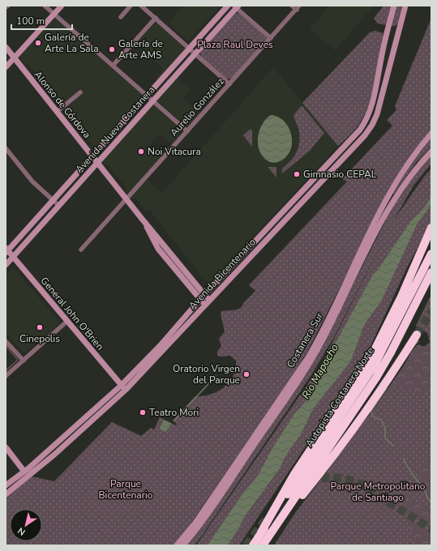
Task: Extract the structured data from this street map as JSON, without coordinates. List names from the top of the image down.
{
  "streets": {
    "highway": ["Autopista Costanera Norte"],
    "main road": [
      "Alonso de Córdova",
      "Avenida Nueva Costanera",
      "Avenida Bicentenario",
      "General John O'Brien",
      "Costanera Sur"
    ],
    "street": ["Aurelio González"]
  },
  "crossings": [
    ["Alonso de Córdova", "Aurelio González"],
    ["Alonso de Córdova", "Avenida Nueva Costanera"],
    ["Alonso de Córdova", "Avenida Bicentenario"],
    ["Avenida Nueva Costanera", "General John O'Brien"],
    ["Avenida Bicentenario", "General John O'Brien"]
  ],
  "water": ["Río Mapocho"],
  "parks": ["Plaza Raul Deves", "Parque Bicentenario", "Parque Metropolitano de Santiago"],
  "places": [
    "Galería de Arte La Sala",
    "Galería de Arte AMS",
    "Noi Vitacura",
    "Gimnasio CEPAL",
    "Cinepolis",
    "Oratorio Virgen del Parque",
    "Teatro Mori"
  ],
  "scale_bar": "100 m",
  "north": "bottom left"
}
